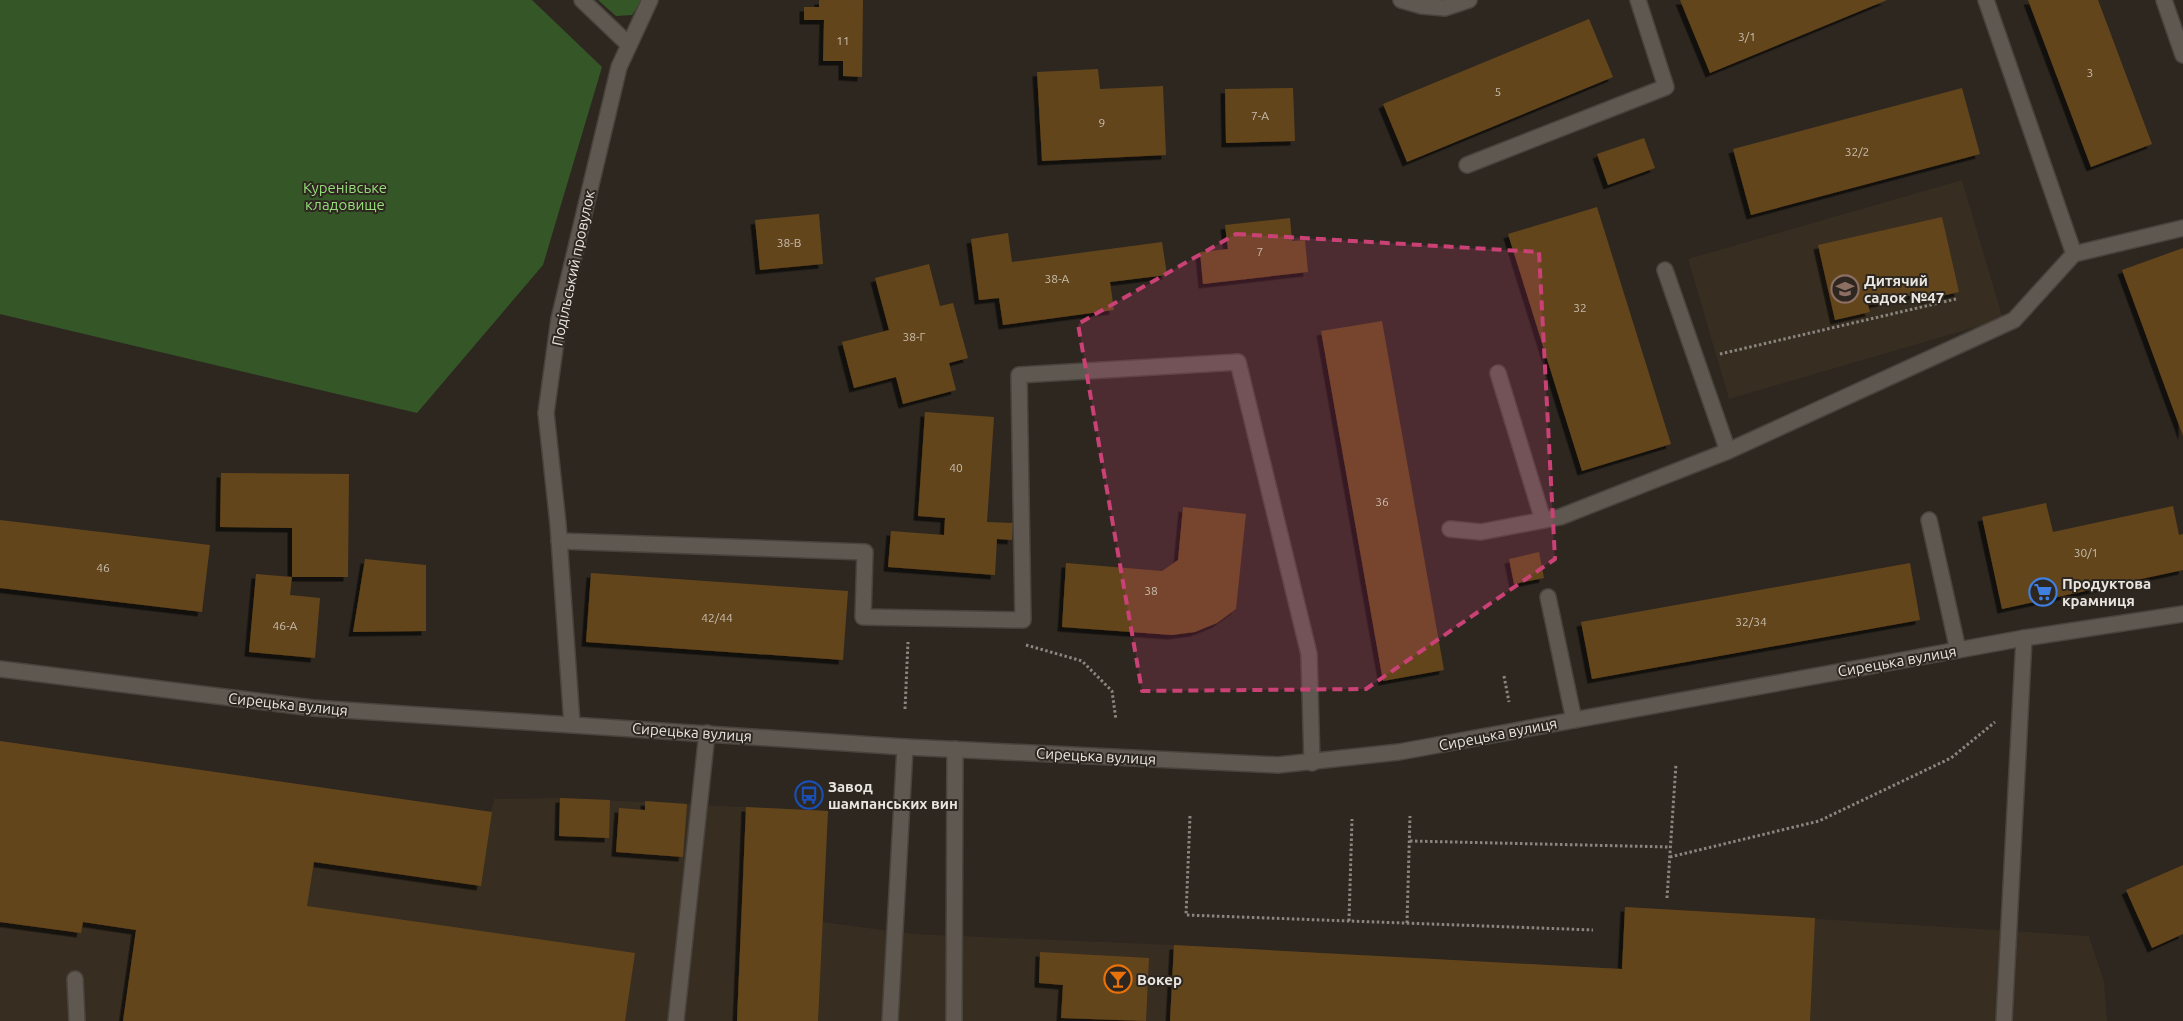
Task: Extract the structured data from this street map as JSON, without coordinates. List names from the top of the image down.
{
  "streets": {
    "main road": ["Подільський провулок", "Сирецька вулиця"]
  },
  "crossings": [
    ["Подільський провулок", "Сирецька вулиця"]
  ],
  "parks": ["Куренівське кладовище"],
  "places": {
    "school or university": ["Дитячий садок №47"],
    "supermarket": ["Продуктова крамниця"],
    "bus stop": ["Завод шампанських вин"],
    "bar": ["Вокер"]
  },
  "house_numbers": [
    "3/1",
    "11",
    "3",
    "5",
    "7-А",
    "9",
    "32/2",
    "38-В",
    "7",
    "38-А",
    "32",
    "38-Г",
    "40",
    "36",
    "30/1",
    "46",
    "38",
    "42/44",
    "32/34",
    "46-А"
  ]
}
